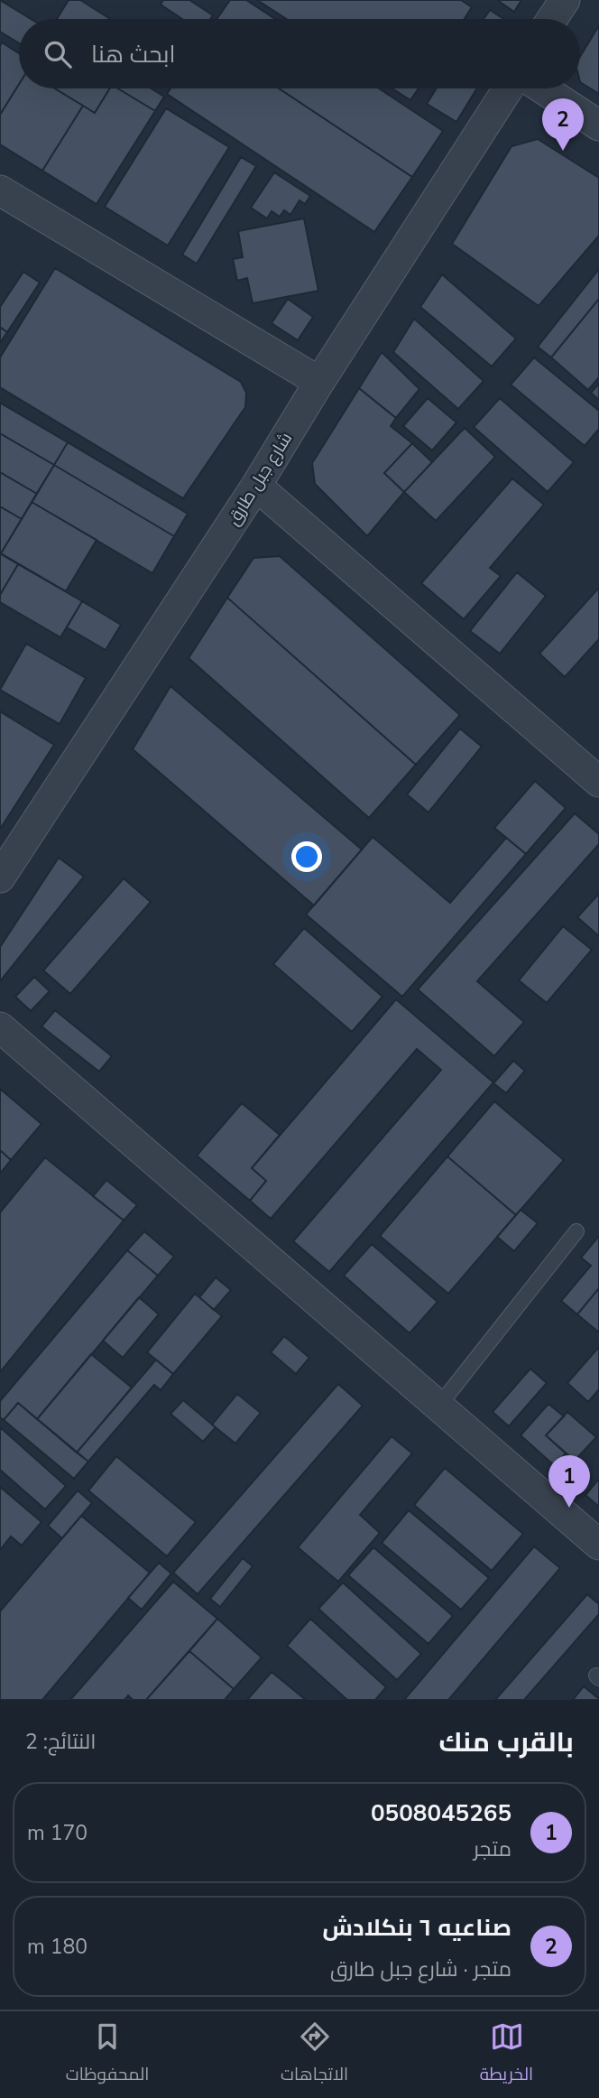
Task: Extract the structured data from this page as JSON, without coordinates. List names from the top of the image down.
{
  "streets": {
    "street": ["شارع جبل طارق"]
  },
  "page": {
    "search": "ابحث هنا",
    "pins": ["2", "1"],
    "heading": ["بالقرب منك", "النتائج: 2"],
    "list": [
      {
        "mark": "1",
        "name": "0508045265",
        "note": "متجر",
        "value": "170 m"
      },
      {
        "mark": "2",
        "name": "صناعيه ٦ بنكلادش",
        "note": "متجر · شارع جبل طارق",
        "value": "180 m"
      }
    ],
    "nav": ["الخريطة", "الاتجاهات", "المحفوظات"]
  }
}
